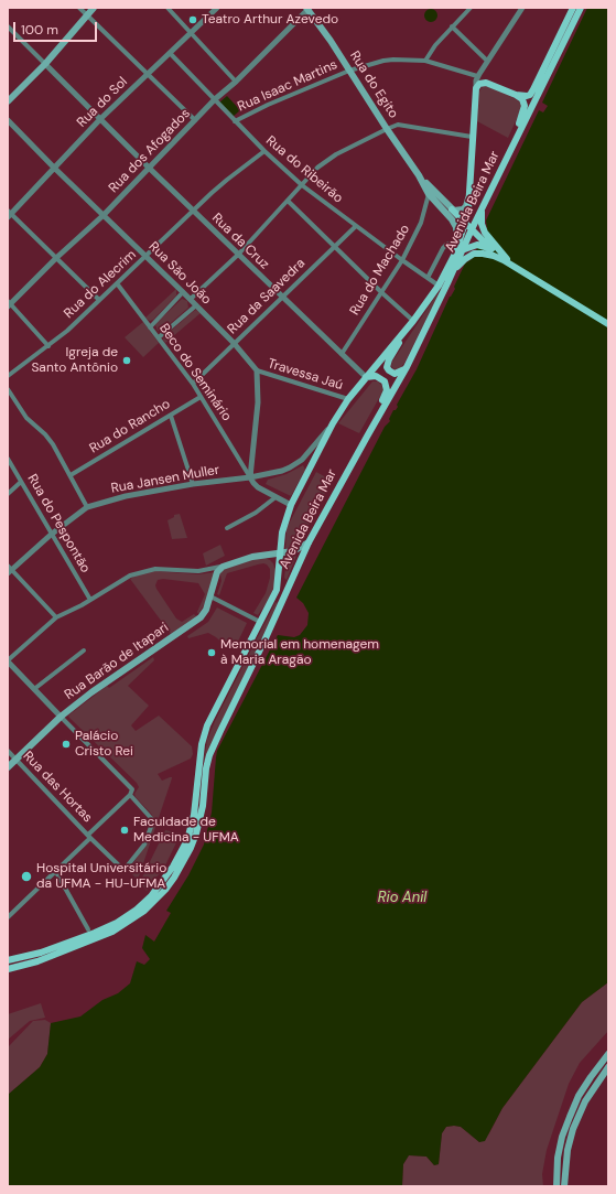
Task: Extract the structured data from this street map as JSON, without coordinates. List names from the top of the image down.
{
  "streets": {
    "main road": ["Rua do Egito", "Avenida Beira Mar", "Rua Barão de Itapari"],
    "street": [
      "Rua Isaac Martins",
      "Rua do Sol",
      "Rua dos Afogados",
      "Rua do Ribeirão",
      "Rua da Cruz",
      "Rua do Machado",
      "Rua São João",
      "Rua do Alecrim",
      "Rua da Saavedra",
      "Beco do Seminário",
      "Travessa Jaú",
      "Rua do Rancho",
      "Rua Jansen Muller",
      "Rua do Pespontão",
      "Rua das Hortas"
    ]
  },
  "crossings": [
    ["Rua do Egito", "Rua Isaac Martins"],
    ["Rua do Egito", "Rua dos Afogados"],
    ["Rua do Egito", "Avenida Beira Mar"],
    ["Rua do Egito", "Rua do Machado"],
    ["Rua Isaac Martins", "Rua do Ribeirão"],
    ["Rua do Sol", "Rua do Ribeirão"],
    ["Rua do Sol", "Rua da Cruz"],
    ["Rua do Sol", "Rua São João"],
    ["Rua dos Afogados", "Rua do Ribeirão"],
    ["Rua dos Afogados", "Rua da Cruz"],
    ["Rua dos Afogados", "Rua São João"],
    ["Rua do Ribeirão", "Avenida Beira Mar"],
    ["Rua do Ribeirão", "Rua do Machado"],
    ["Rua do Ribeirão", "Rua do Alecrim"],
    ["Rua do Ribeirão", "Rua da Saavedra"],
    ["Avenida Beira Mar", "Rua da Cruz"],
    ["Avenida Beira Mar", "Travessa Jaú"],
    ["Avenida Beira Mar", "Rua Jansen Muller"],
    ["Rua da Cruz", "Rua do Machado"],
    ["Rua da Cruz", "Rua do Alecrim"],
    ["Rua da Cruz", "Rua da Saavedra"],
    ["Rua São João", "Rua do Alecrim"],
    ["Rua São João", "Rua da Saavedra"],
    ["Rua São João", "Travessa Jaú"],
    ["Rua do Alecrim", "Beco do Seminário"],
    ["Rua da Saavedra", "Beco do Seminário"],
    ["Beco do Seminário", "Rua do Rancho"],
    ["Beco do Seminário", "Rua Jansen Muller"],
    ["Rua Jansen Muller", "Rua do Pespontão"],
    ["Rua Barão de Itapari", "Rua das Hortas"]
  ],
  "water": ["Rio Anil"],
  "places": [
    "Teatro Arthur Azevedo",
    "Igreja de Santo Antônio",
    "Memorial em homenagem à Maria Aragão",
    "Palácio Cristo Rei",
    "Faculdade de Medicina - UFMA",
    "Hospital Universitário da UFMA - HU-UFMA"
  ],
  "scale_bar": "100 m"
}
